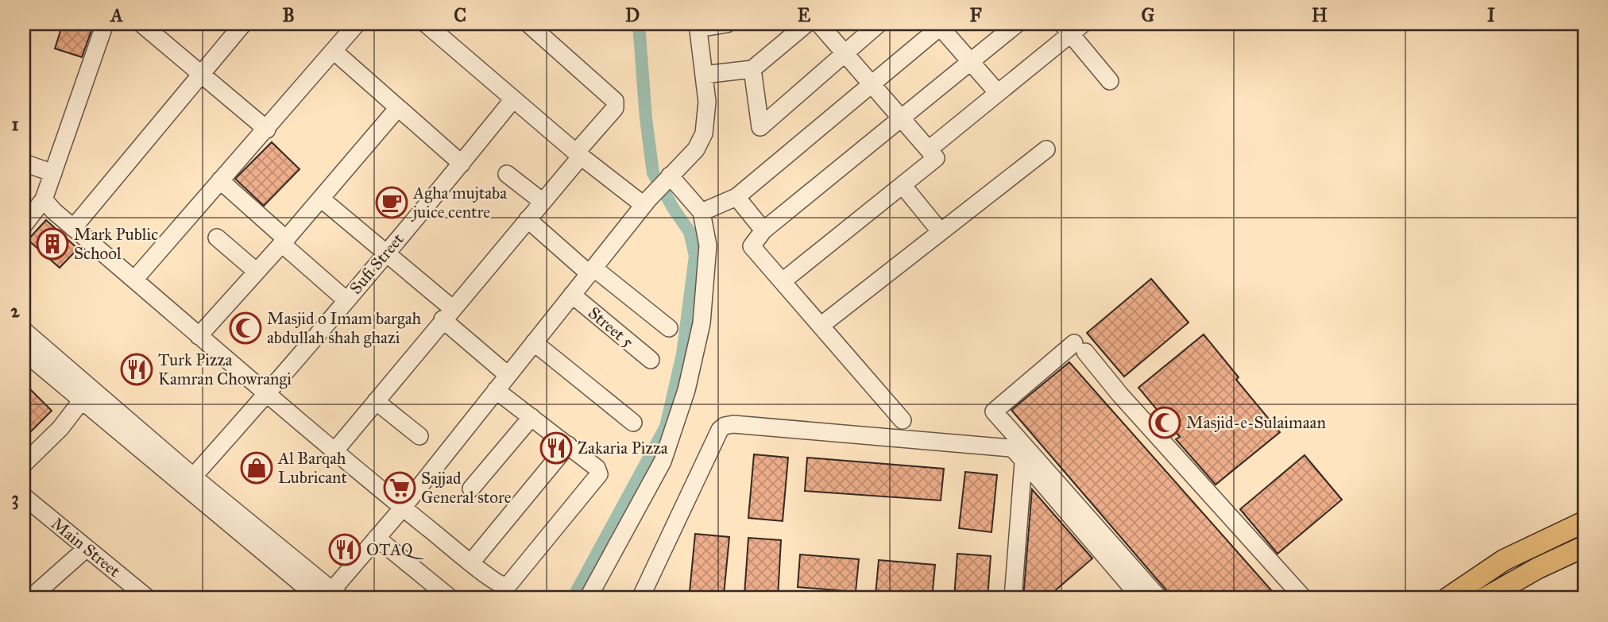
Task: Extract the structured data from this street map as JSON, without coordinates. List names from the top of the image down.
{
  "streets": {
    "street": ["Sufi Street", "Street 5", "Main Street"]
  },
  "places": {
    "cafe": ["Agha mujtaba juice centre"],
    "building": ["Mark Public School"],
    "mosque": ["Masjid o Imam bargah abdullah shah ghazi", "Masjid-e-Sulaimaan"],
    "restaurant": ["Turk Pizza Kamran Chowrangi", "Zakaria Pizza", "OTAQ"],
    "shop": ["Al Barqah Lubricant"],
    "supermarket": ["Sajjad General store"]
  },
  "grid": {
    "columns": [
      "A",
      "B",
      "C",
      "D",
      "E",
      "F",
      "G",
      "H",
      "I"
    ],
    "rows": ["1", "2", "3"]
  }
}
